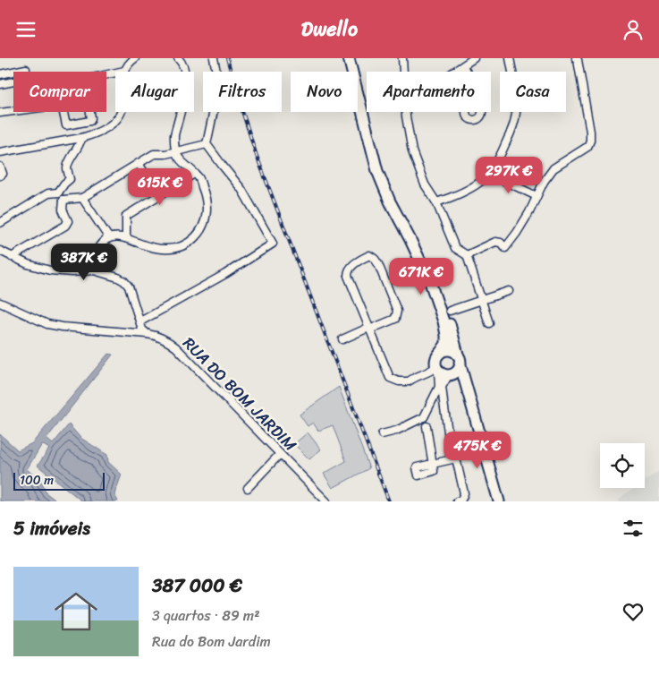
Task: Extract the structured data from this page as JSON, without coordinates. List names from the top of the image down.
{
  "streets": {
    "street": ["RUA DO BOM JARDIM"]
  },
  "scale_bar": "100 m",
  "page": {
    "header": "Dwello",
    "chip": [
      "Comprar",
      "Alugar",
      "Filtros",
      "Novo",
      "Apartamento",
      "Casa"
    ],
    "price": [
      "297K €",
      "615K €",
      "387K €",
      "671K €",
      "475K €"
    ],
    "scale": "100 m",
    "heading": "5 imóveis",
    "list": [
      {
        "name": "387 000 €",
        "note": "3 quartos · 89 m² · Rua do Bom Jardim"
      }
    ]
  }
}
